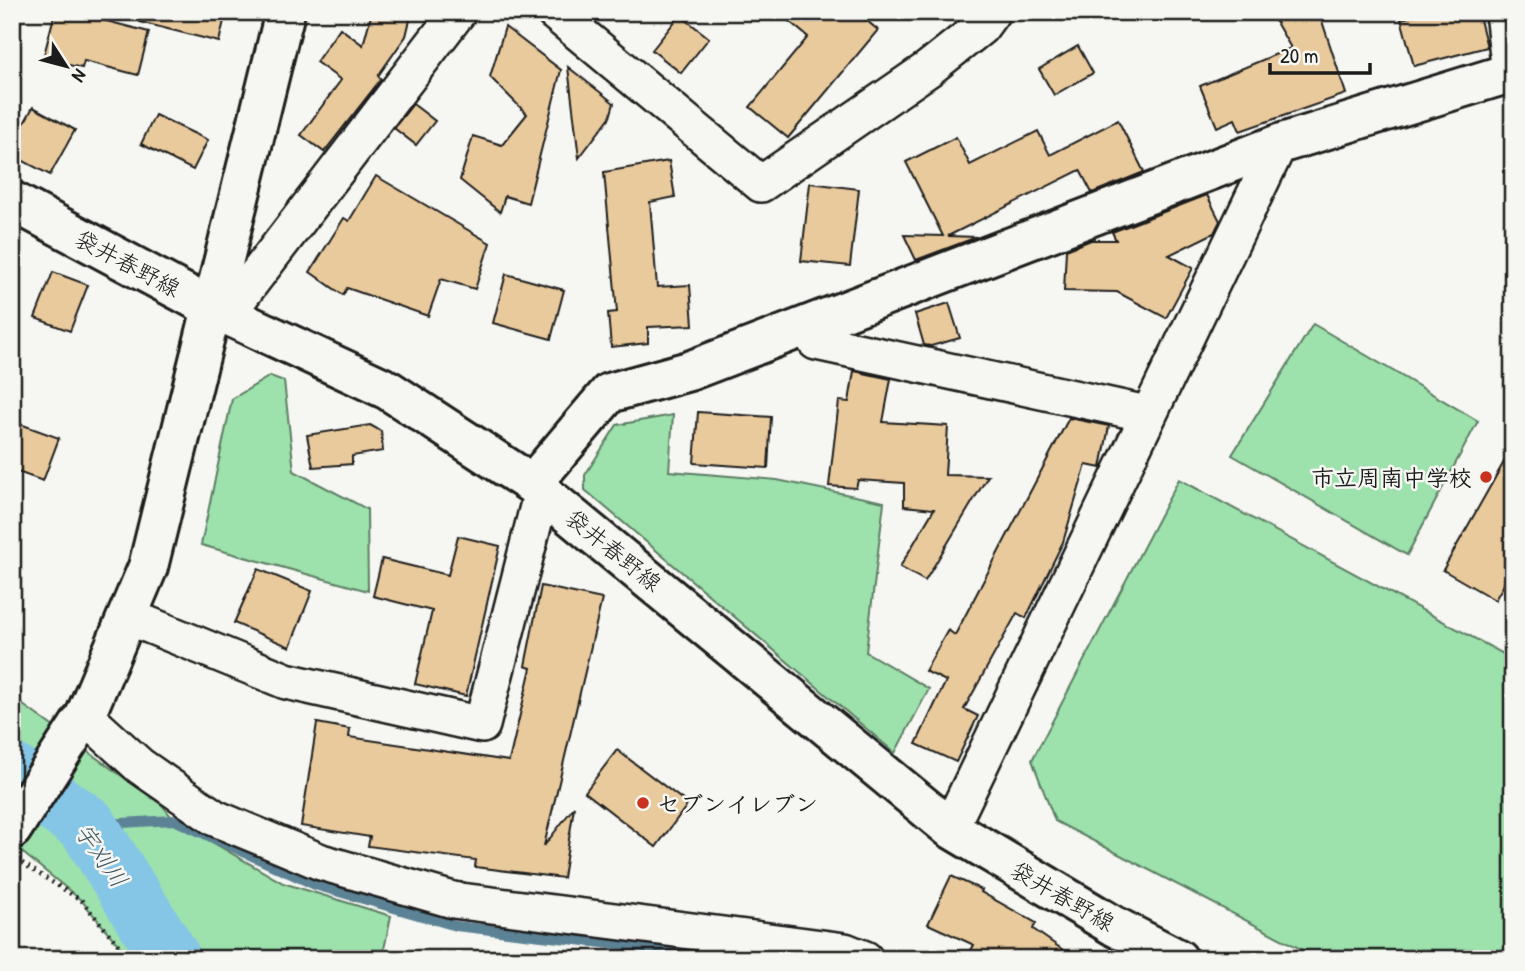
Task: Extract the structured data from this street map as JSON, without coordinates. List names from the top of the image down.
{
  "streets": {
    "street": ["袋井春野線"]
  },
  "water": ["宇刈川"],
  "places": ["市立周南中学校", "セブンイレブン"],
  "scale_bar": "20 m",
  "north": "bottom right"
}
